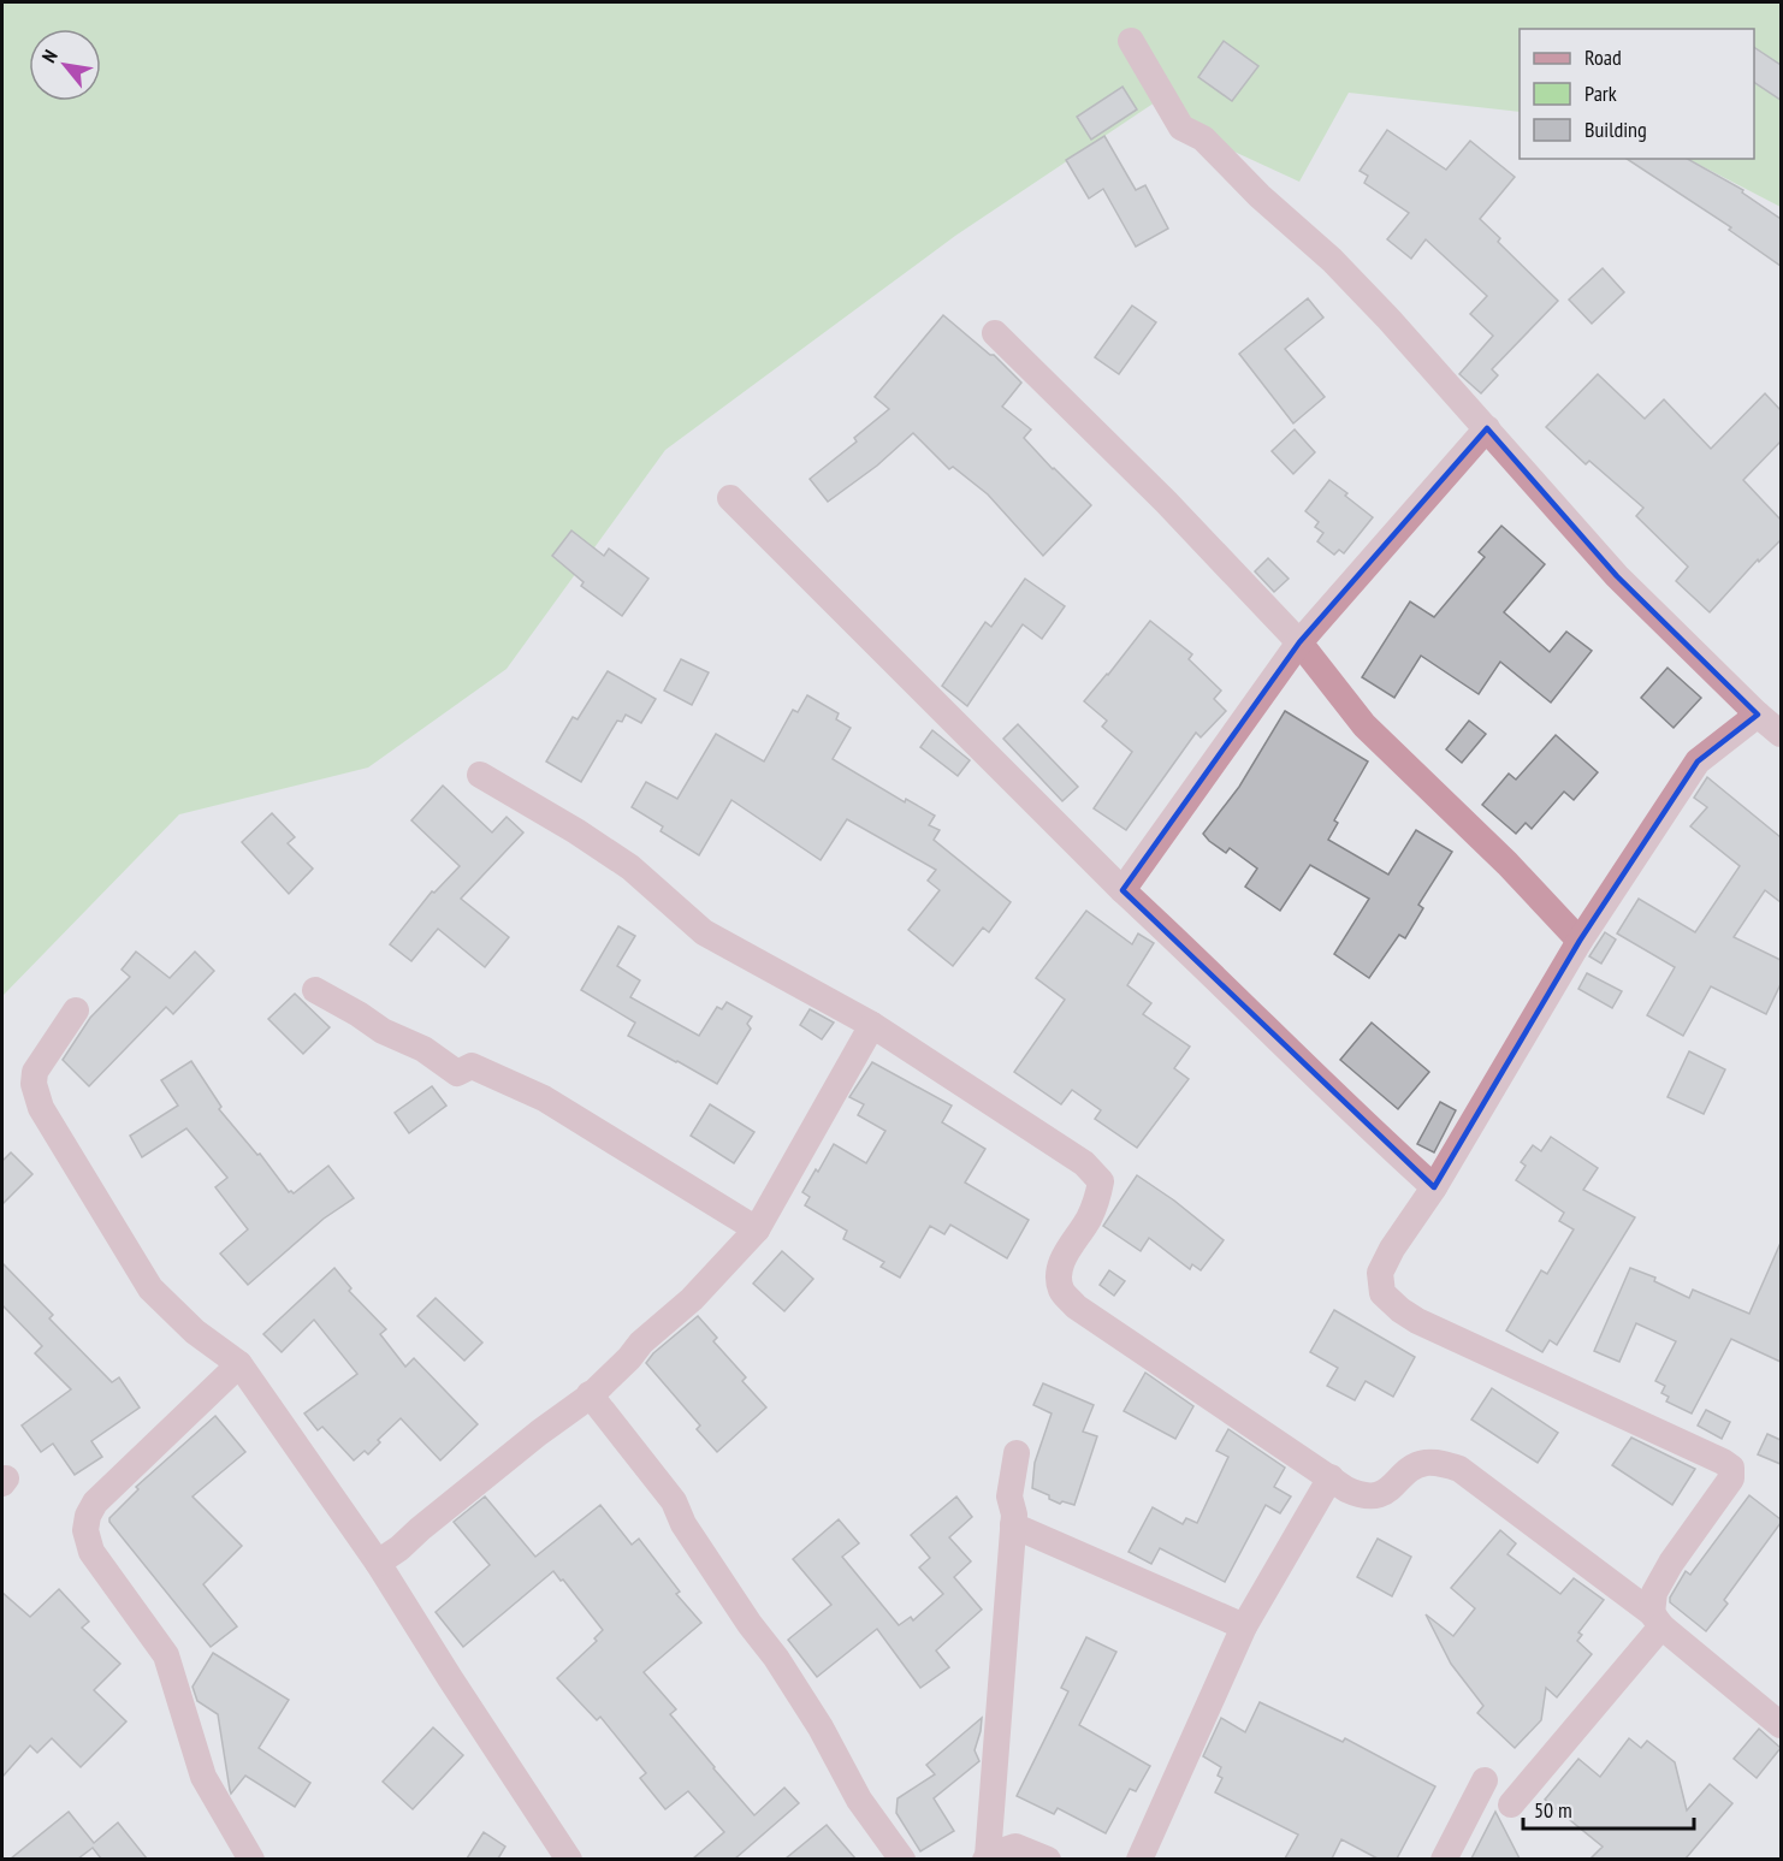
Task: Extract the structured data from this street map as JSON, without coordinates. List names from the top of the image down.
{
  "legend": ["Road", "Park", "Building"],
  "scale_bar": "50 m",
  "north": "top left"
}
